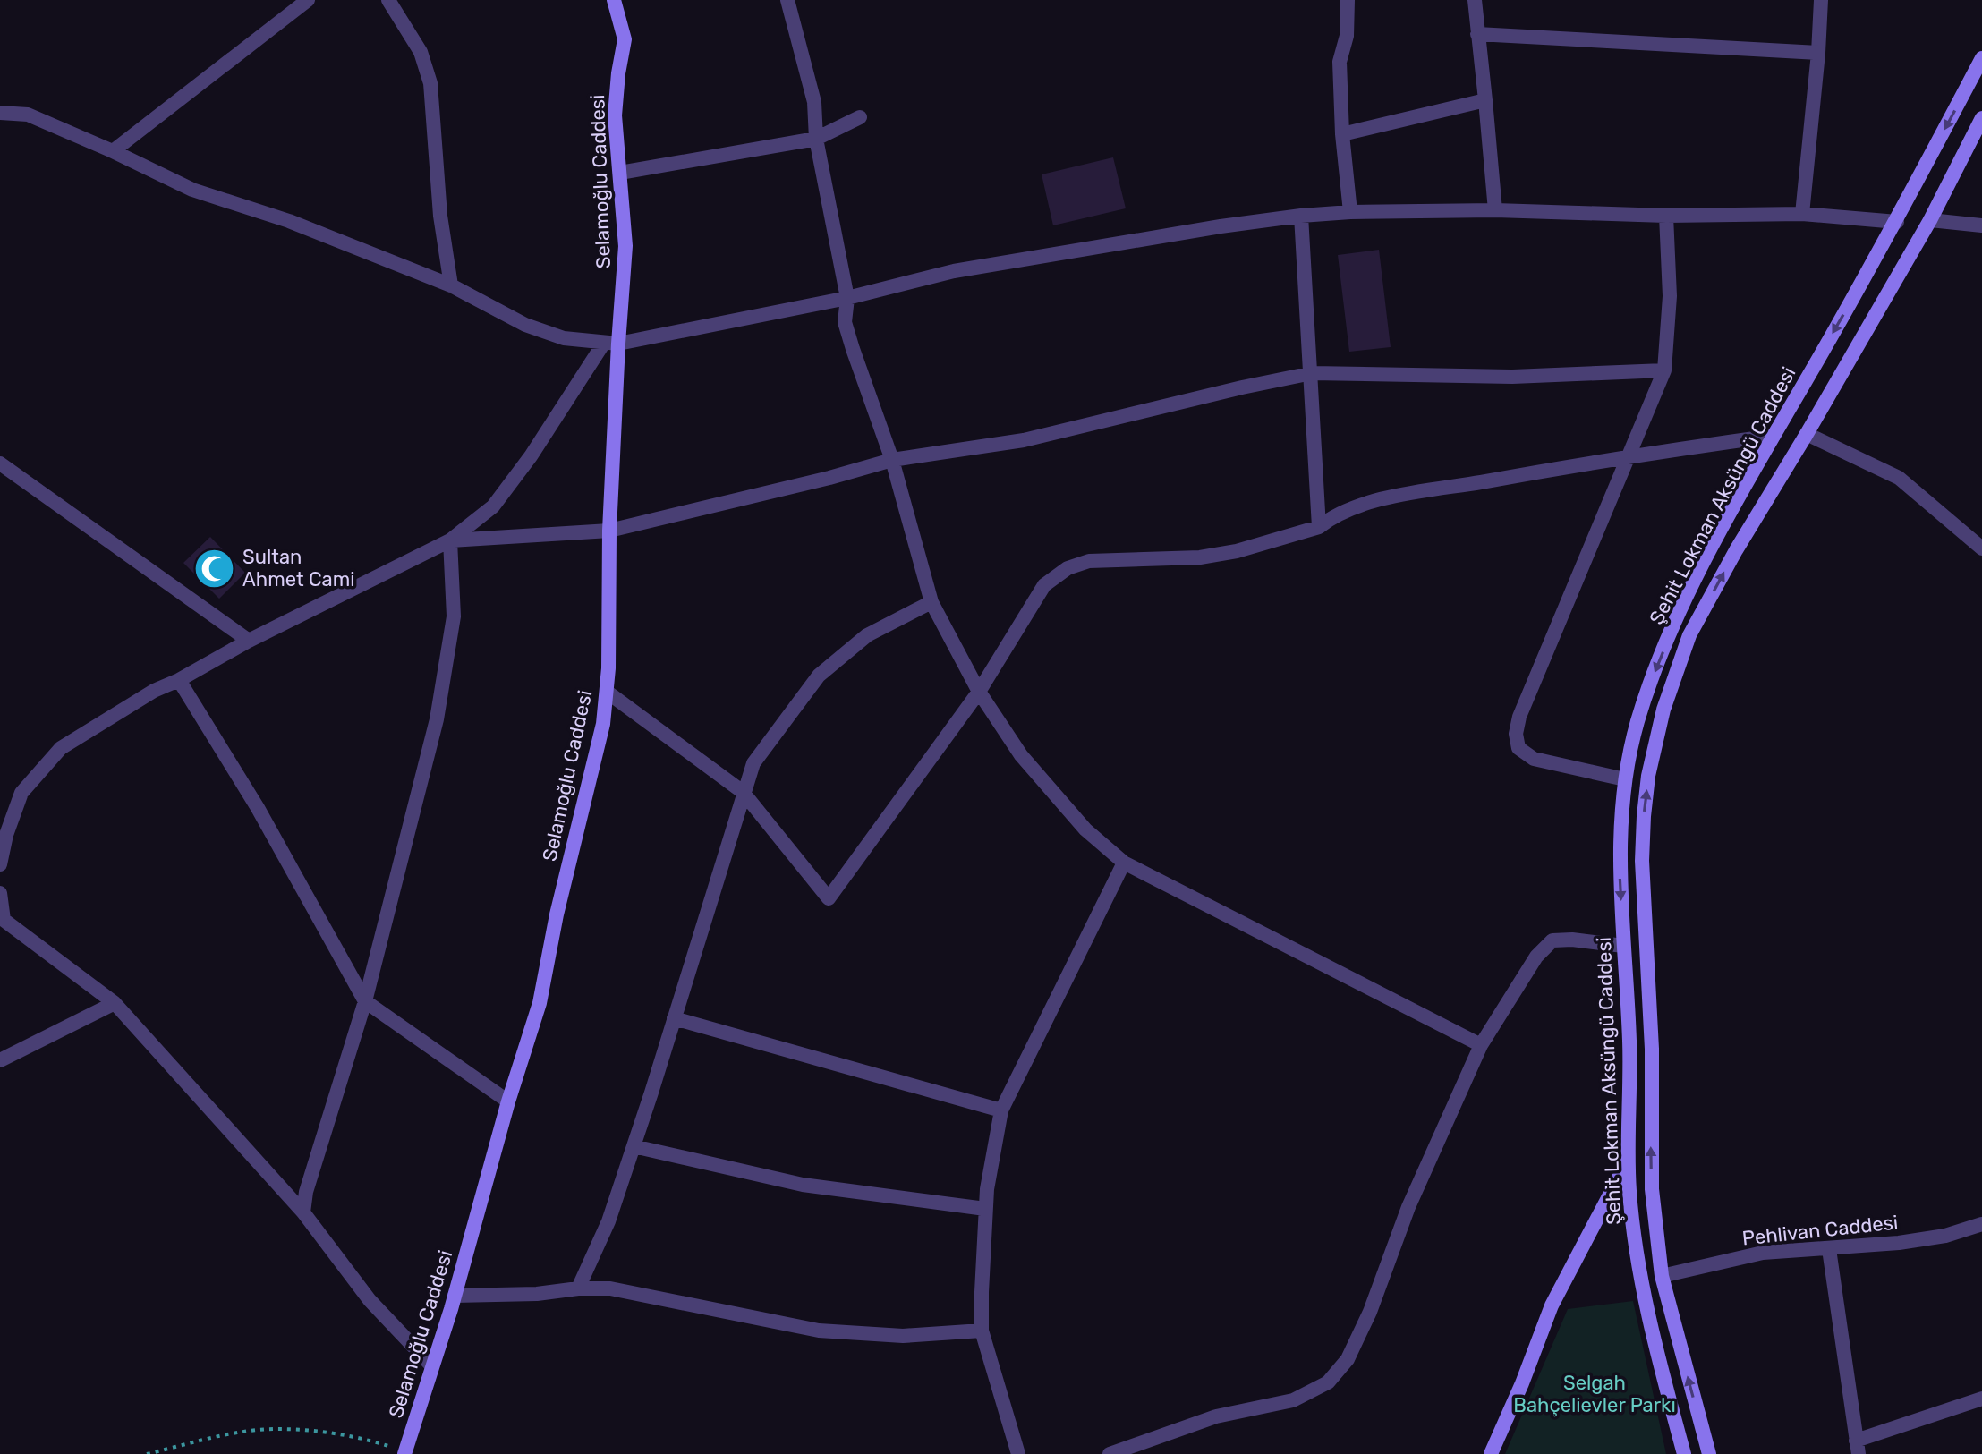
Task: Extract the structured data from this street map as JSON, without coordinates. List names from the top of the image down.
{
  "streets": {
    "main road": ["Selamoğlu Caddesi", "Şehit Lokman Aksüngü Caddesi"],
    "street": ["Pehlivan Caddesi"]
  },
  "crossings": [
    ["Şehit Lokman Aksüngü Caddesi", "Pehlivan Caddesi"]
  ],
  "parks": ["Selgah Bahçelievler Parkı"],
  "places": {
    "mosque": ["Sultan Ahmet Cami"]
  }
}
